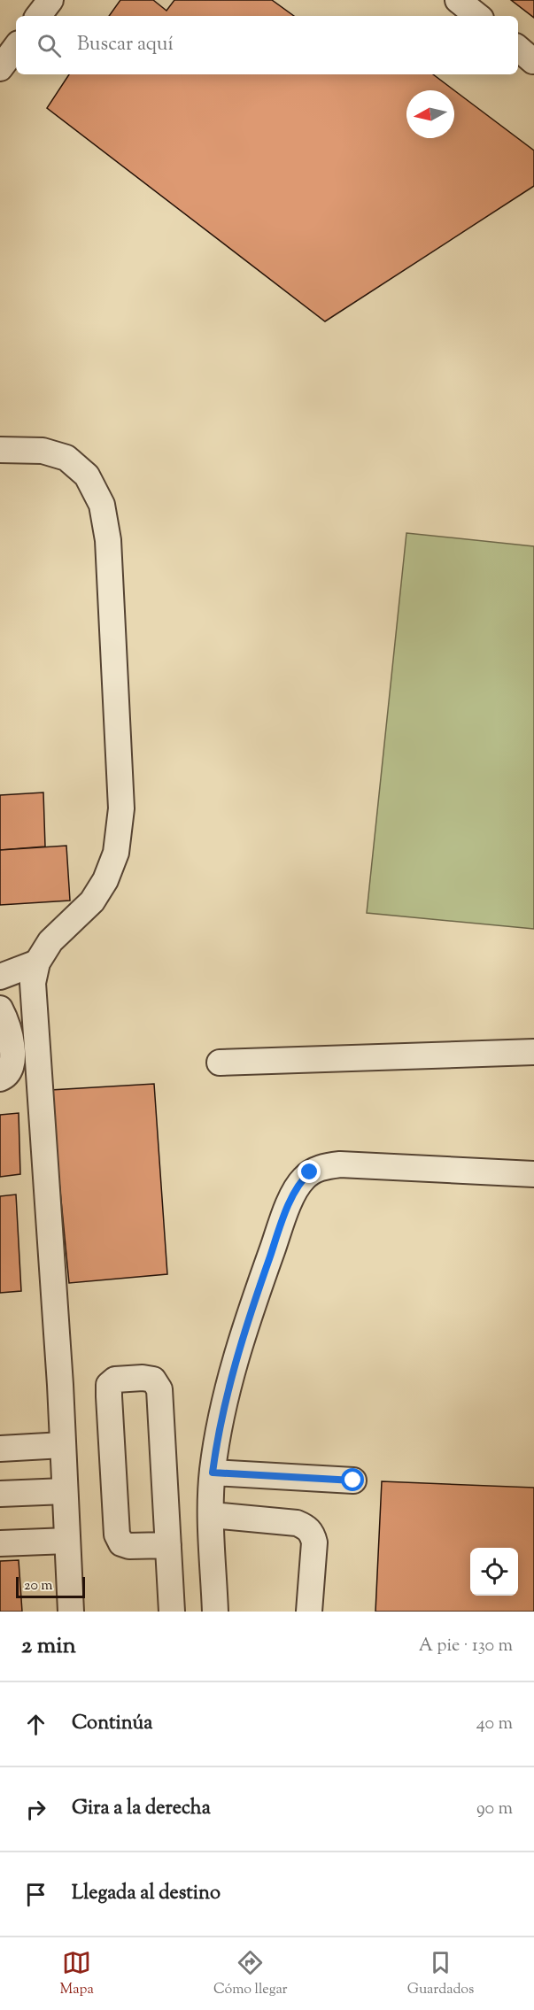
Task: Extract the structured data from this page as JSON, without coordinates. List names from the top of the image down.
{
  "scale_bar": "20 m",
  "north": "left",
  "page": {
    "search": "Buscar aquí",
    "scale": "20 m",
    "heading": ["2 min", "A pie · 130 m"],
    "list": [
      ["Continúa", "40 m"],
      ["Gira a la derecha", "90 m"],
      "Llegada al destino"
    ],
    "nav": ["Mapa", "Cómo llegar", "Guardados"]
  }
}
